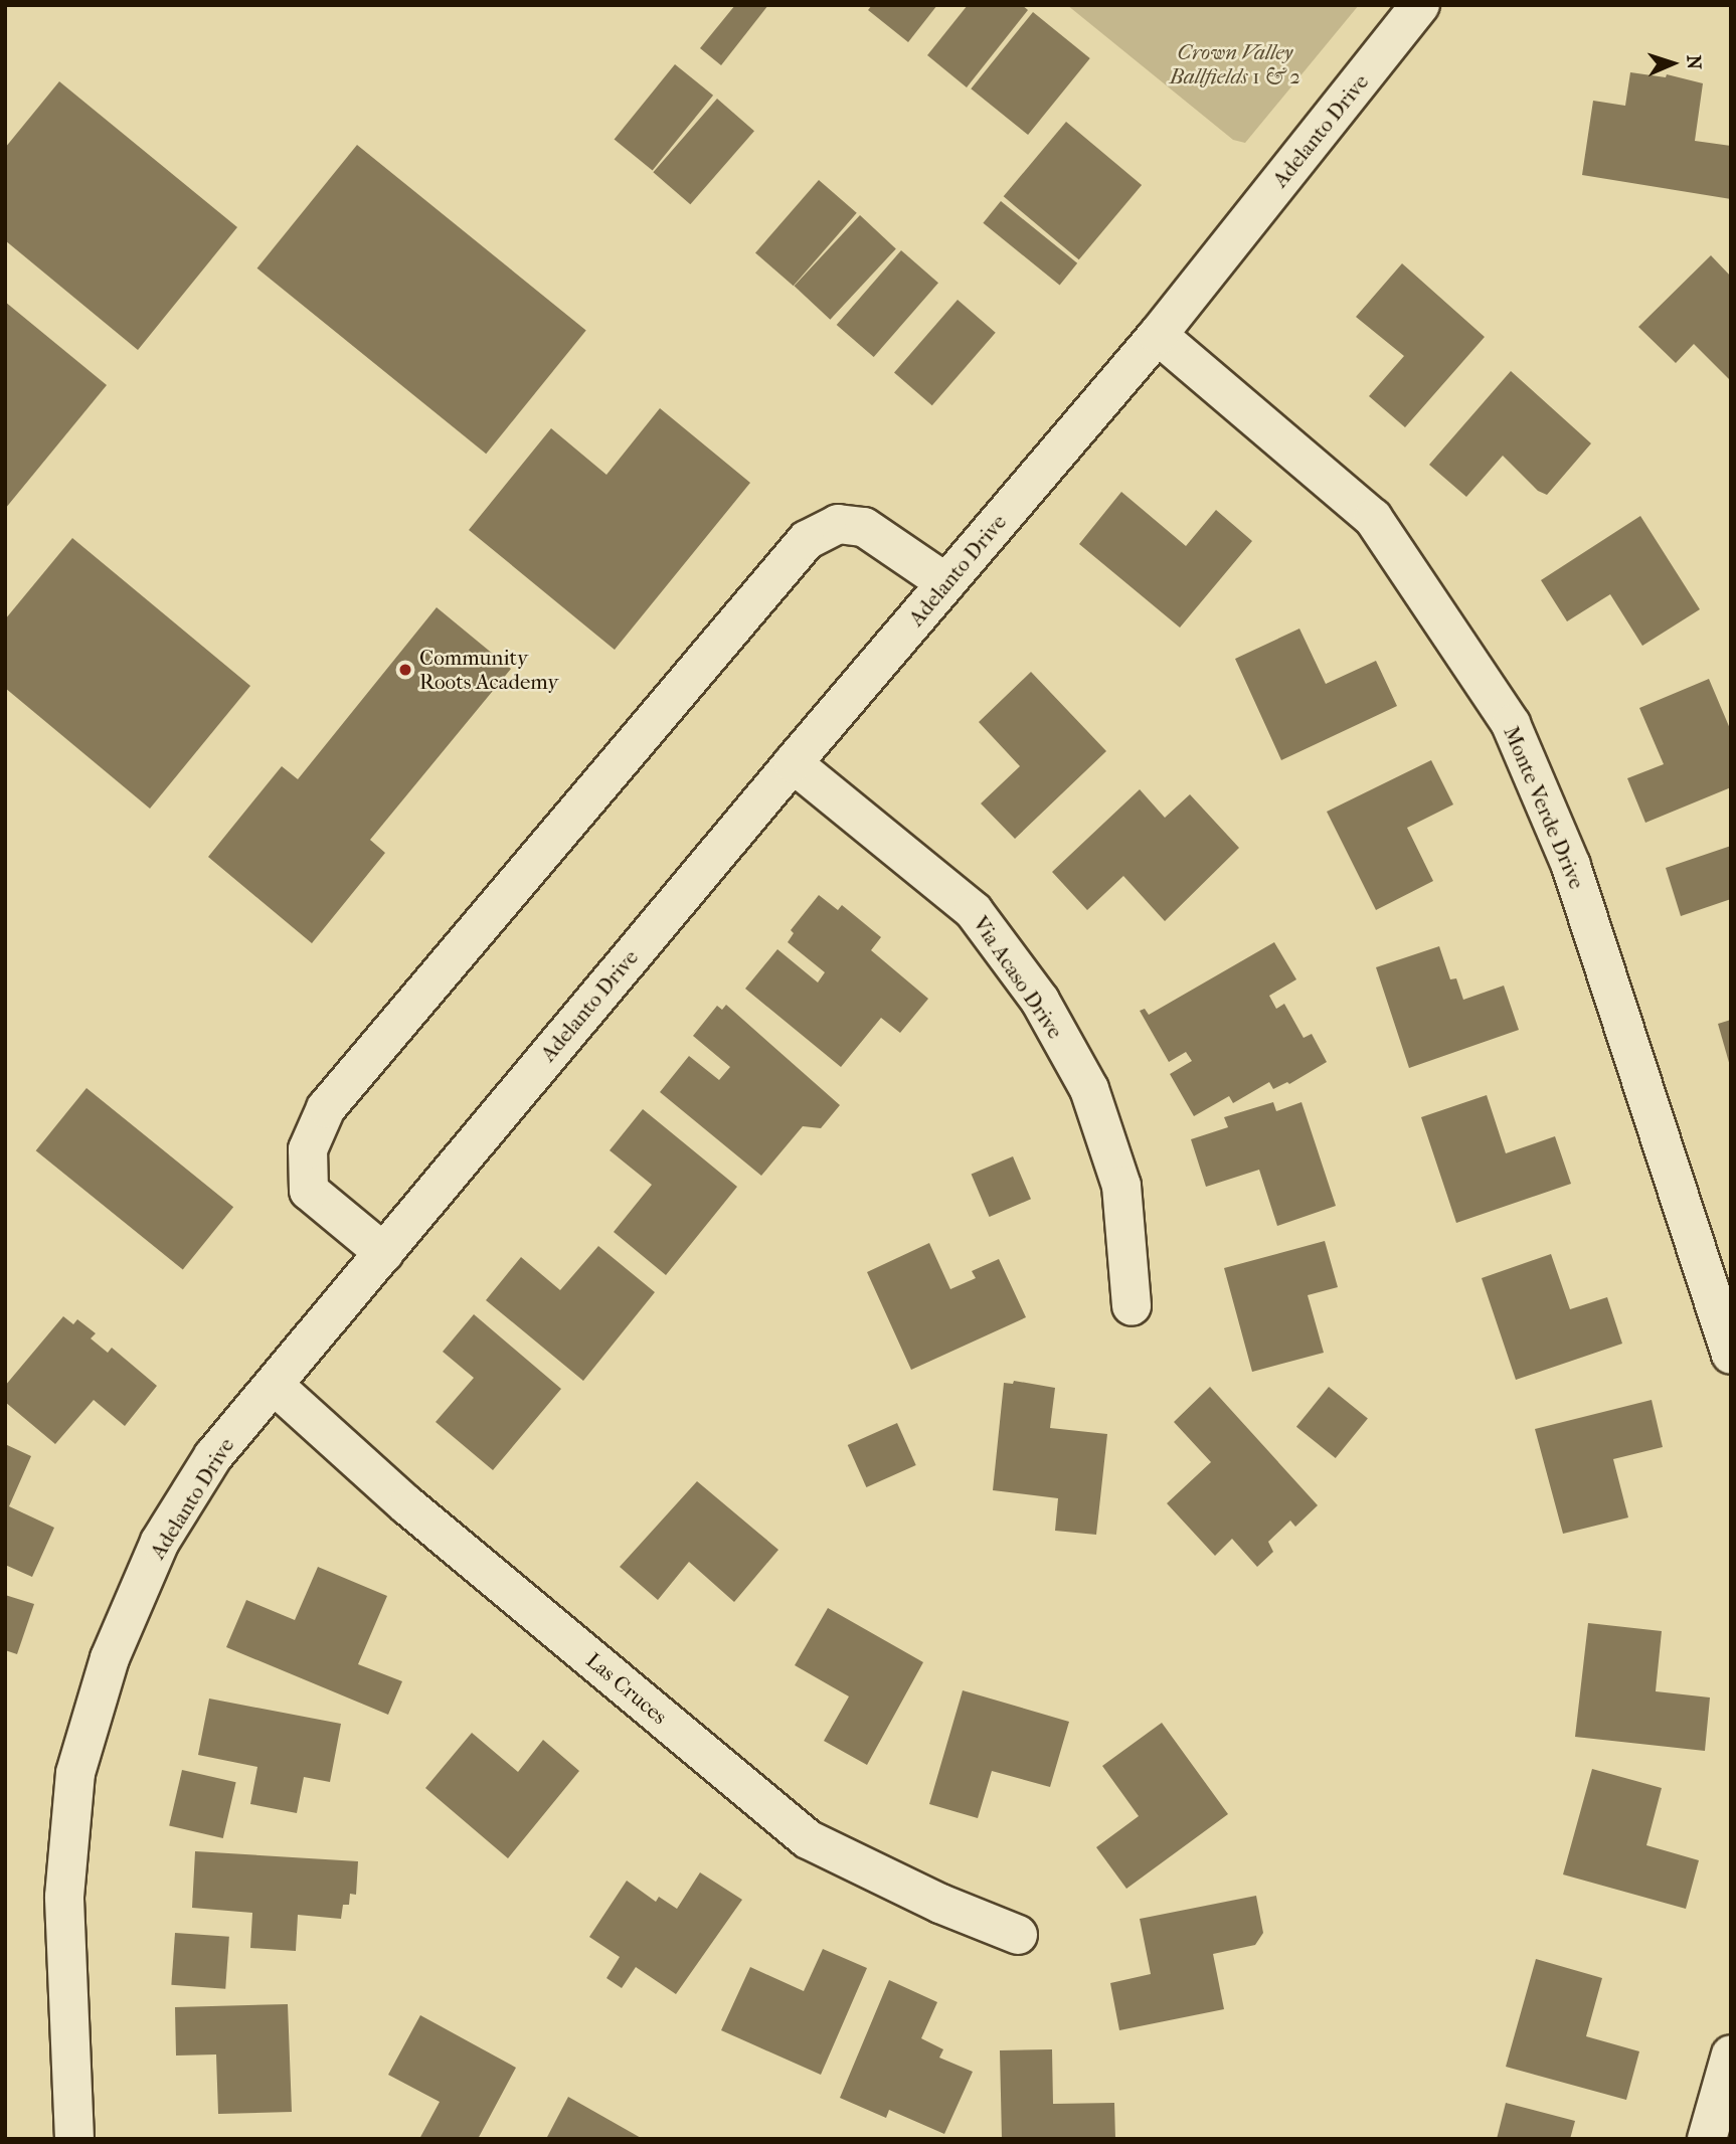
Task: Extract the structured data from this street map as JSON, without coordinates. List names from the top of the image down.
{
  "streets": {
    "street": [
      "Adelanto Drive",
      "Monte Verde Drive",
      "Via Acaso Drive",
      "Las Cruces"
    ]
  },
  "crossings": [
    ["Adelanto Drive", "Monte Verde Drive"],
    ["Adelanto Drive", "Via Acaso Drive"],
    ["Adelanto Drive", "Las Cruces"]
  ],
  "parks": ["Crown Valley Ballfields 1 & 2"],
  "places": ["Community Roots Academy"],
  "north": "right"
}
